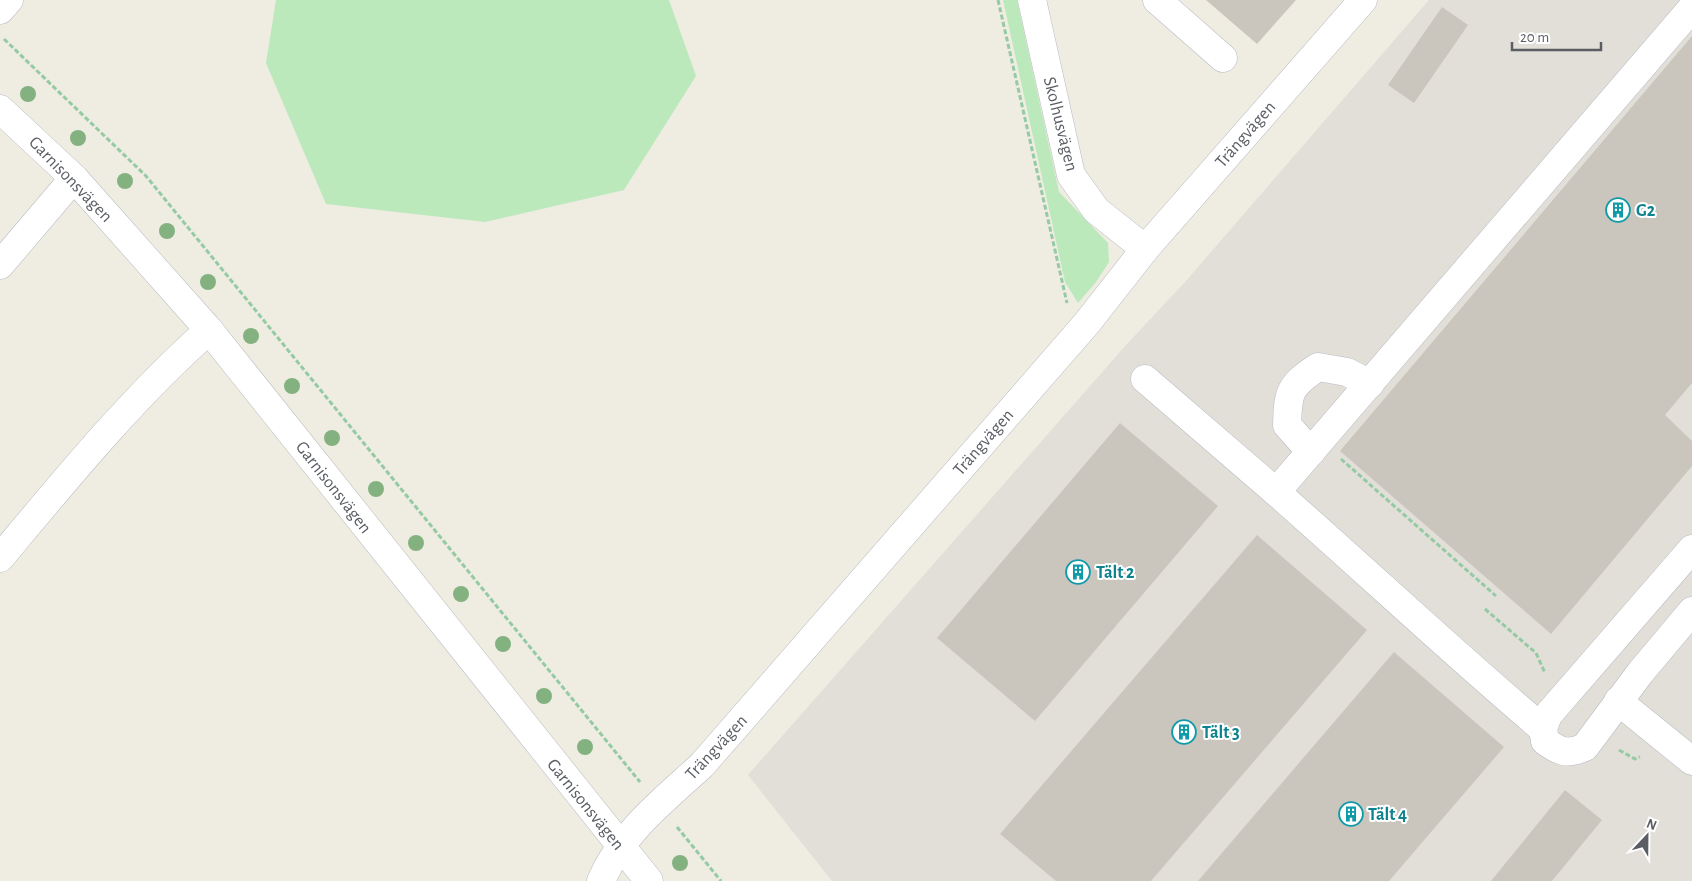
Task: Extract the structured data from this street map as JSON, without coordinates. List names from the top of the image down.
{
  "streets": {
    "street": ["Skolhusvägen", "Trängvägen", "Garnisonsvägen"]
  },
  "crossings": [
    ["Skolhusvägen", "Trängvägen"],
    ["Trängvägen", "Garnisonsvägen"]
  ],
  "places": {
    "building": [
      "G2",
      "Tält 2",
      "Tält 3",
      "Tält 4"
    ]
  },
  "scale_bar": "20 m",
  "north": "top"
}
